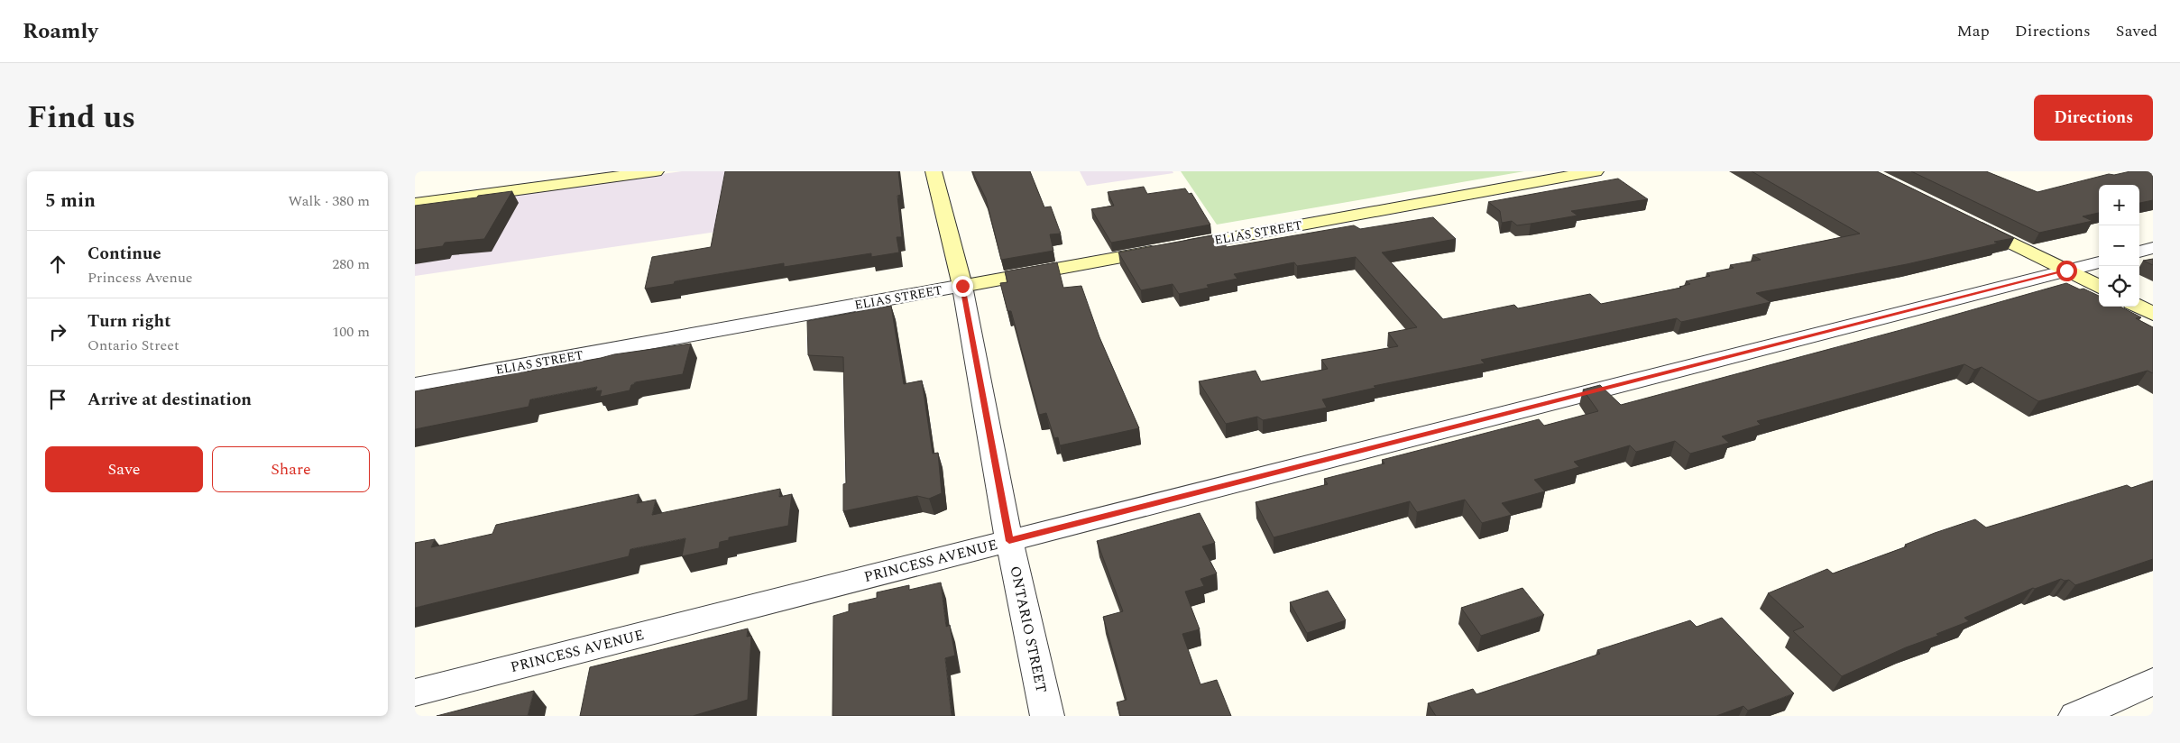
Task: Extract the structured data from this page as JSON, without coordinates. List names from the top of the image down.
{
  "streets": {
    "street": ["ELIAS STREET", "PRINCESS AVENUE", "ONTARIO STREET"]
  },
  "crossings": [
    ["ELIAS STREET", "ONTARIO STREET"],
    ["PRINCESS AVENUE", "ONTARIO STREET"]
  ],
  "page": {
    "header": "Roamly",
    "nav": ["Map", "Directions", "Saved"],
    "title": "Find us",
    "buttons": [
      "Directions",
      ["Save", "Share"]
    ],
    "heading": ["5 min", "Walk · 380 m"],
    "map_buttons": ["+", "−"],
    "list": [
      ["Continue", "Princess Avenue", "280 m"],
      ["Turn right", "Ontario Street", "100 m"],
      "Arrive at destination"
    ]
  }
}
